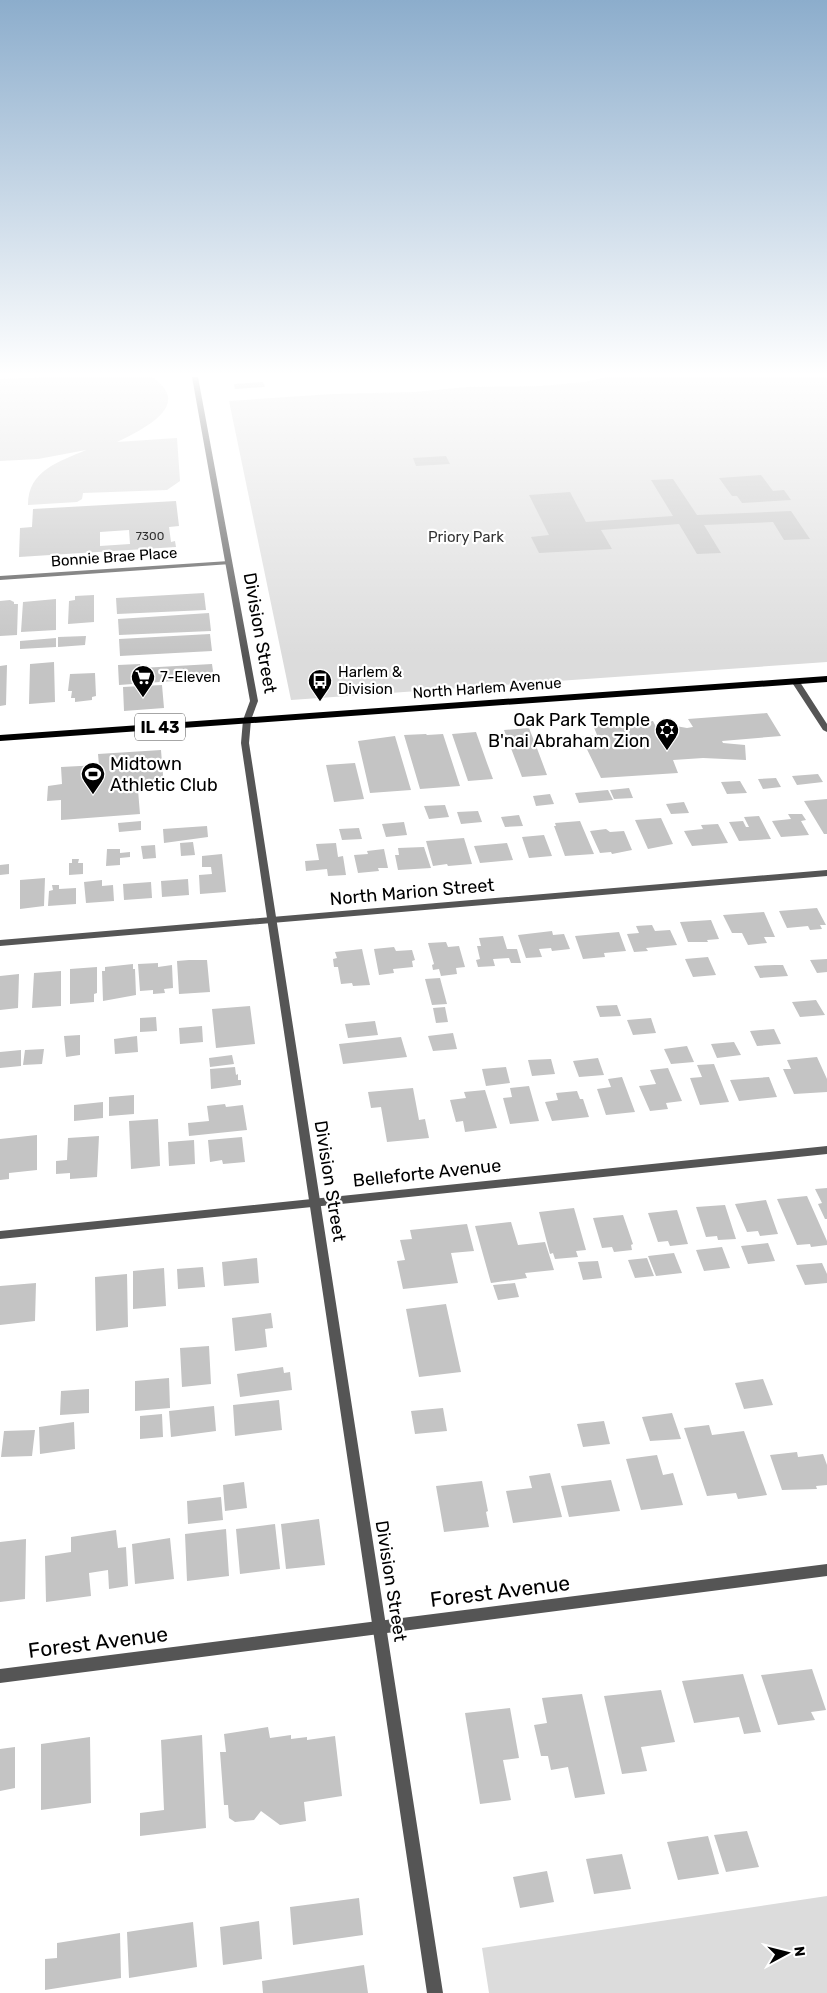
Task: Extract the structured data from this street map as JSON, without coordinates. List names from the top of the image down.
{
  "streets": {
    "main road": ["North Harlem Avenue", "IL 43"],
    "street": [
      "Bonnie Brae Place",
      "Division Street",
      "North Marion Street",
      "Belleforte Avenue",
      "Forest Avenue"
    ]
  },
  "crossings": [
    ["Bonnie Brae Place", "Division Street"],
    ["Division Street", "North Harlem Avenue"],
    ["Division Street", "North Marion Street"],
    ["Division Street", "Belleforte Avenue"],
    ["Division Street", "Forest Avenue"]
  ],
  "parks": ["Priory Park"],
  "places": {
    "supermarket": ["7-Eleven"],
    "bus stop": ["Harlem & Division"],
    "synagogue": ["Oak Park Temple B'nai Abraham Zion"],
    "sports": ["Midtown Athletic Club"]
  },
  "house_numbers": ["7300"],
  "north": "right"
}
